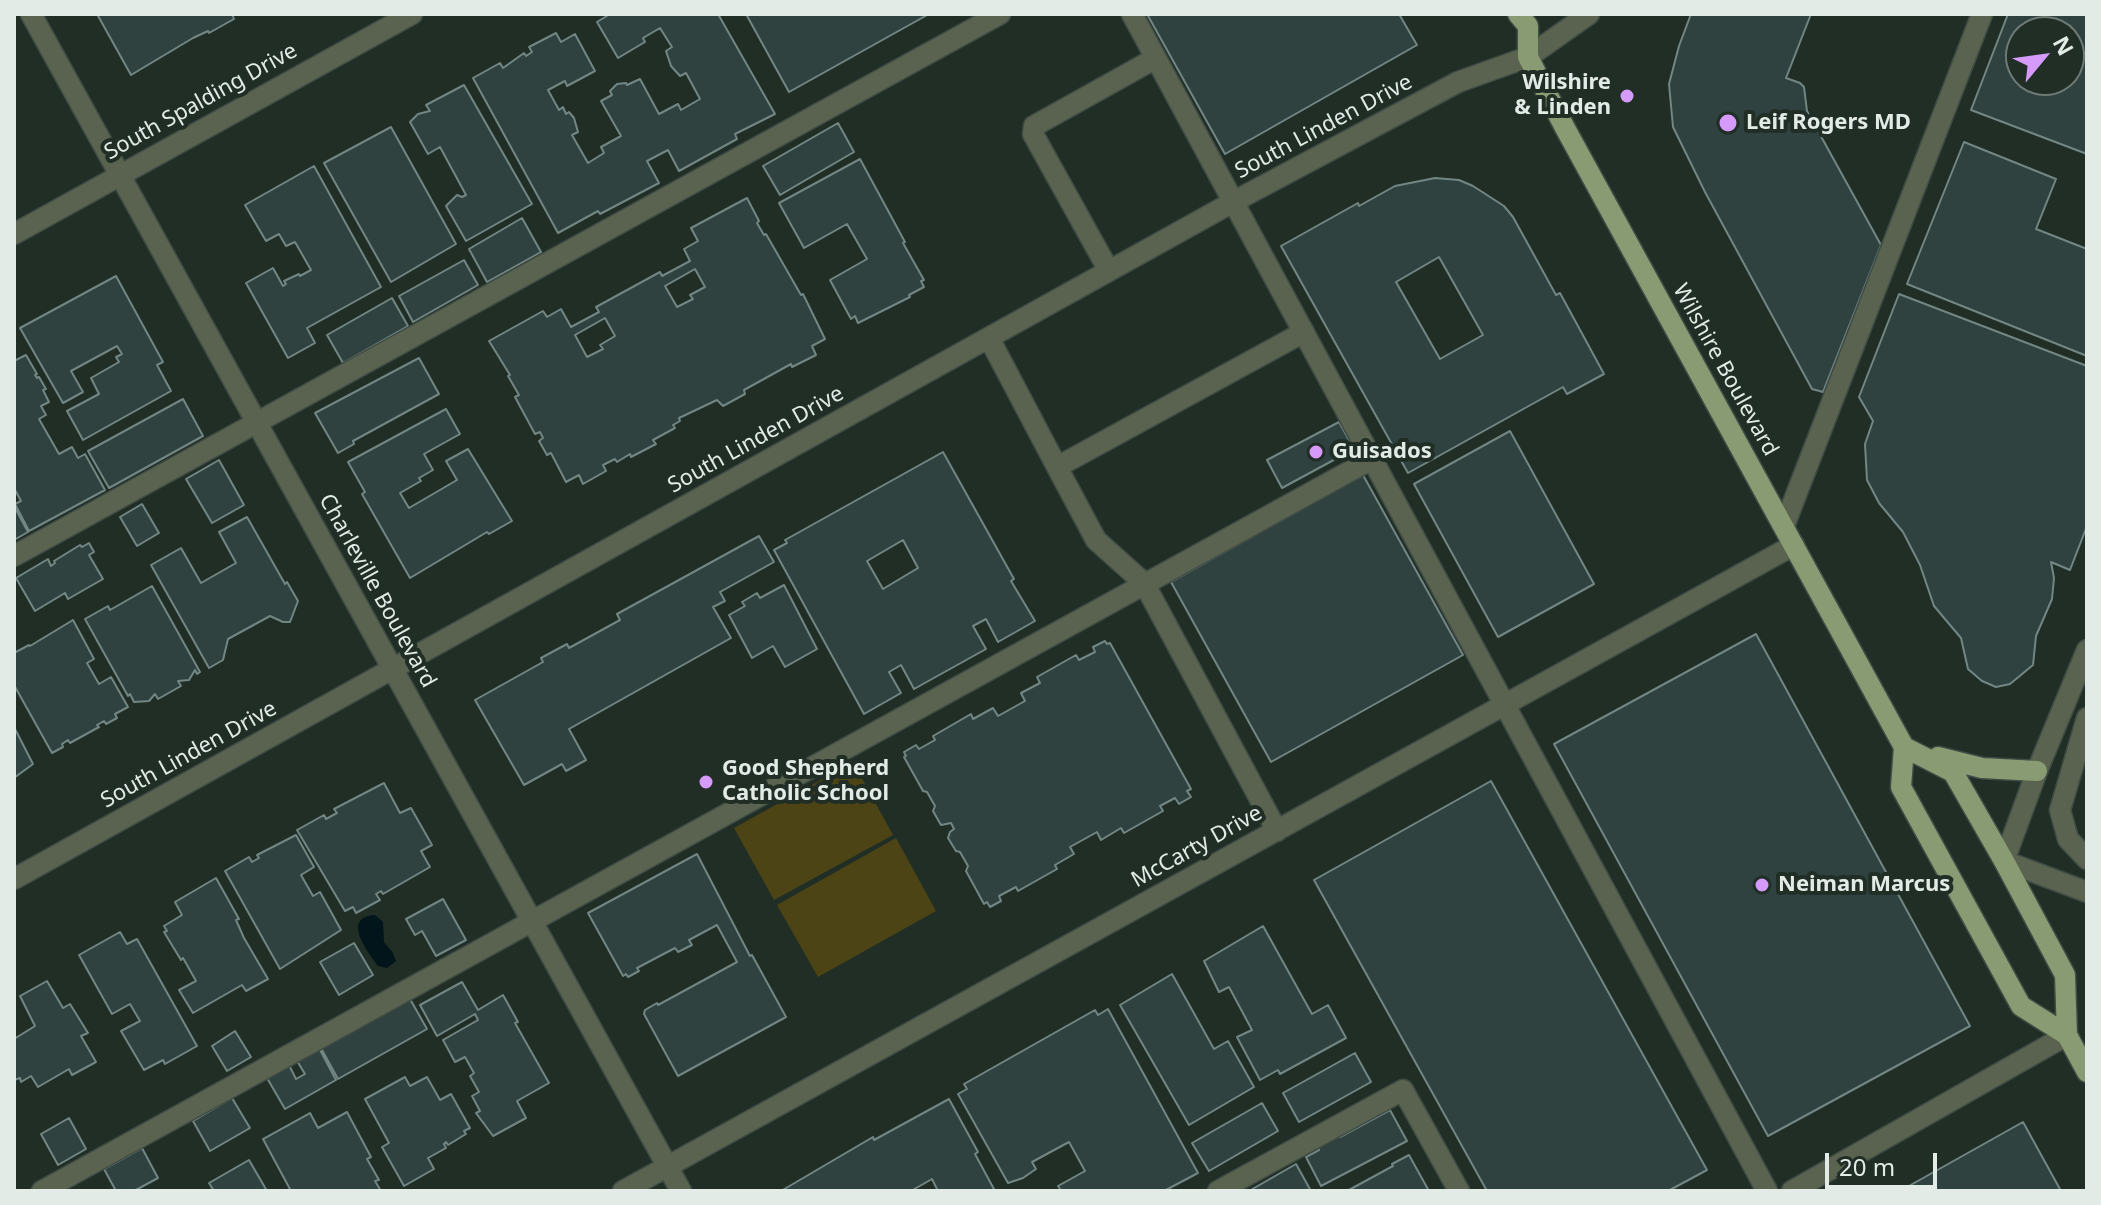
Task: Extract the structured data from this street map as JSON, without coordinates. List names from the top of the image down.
{
  "streets": {
    "main road": ["Wilshire Boulevard"],
    "street": [
      "South Spalding Drive",
      "South Linden Drive",
      "Charleville Boulevard",
      "McCarty Drive"
    ]
  },
  "crossings": [
    ["South Spalding Drive", "Charleville Boulevard"],
    ["South Linden Drive", "Wilshire Boulevard"],
    ["South Linden Drive", "Charleville Boulevard"],
    ["Wilshire Boulevard", "McCarty Drive"],
    ["Charleville Boulevard", "McCarty Drive"]
  ],
  "places": [
    "Wilshire & Linden",
    "Leif Rogers MD",
    "Guisados",
    "Good Shepherd Catholic School",
    "Neiman Marcus"
  ],
  "scale_bar": "20 m",
  "north": "top right"
}
